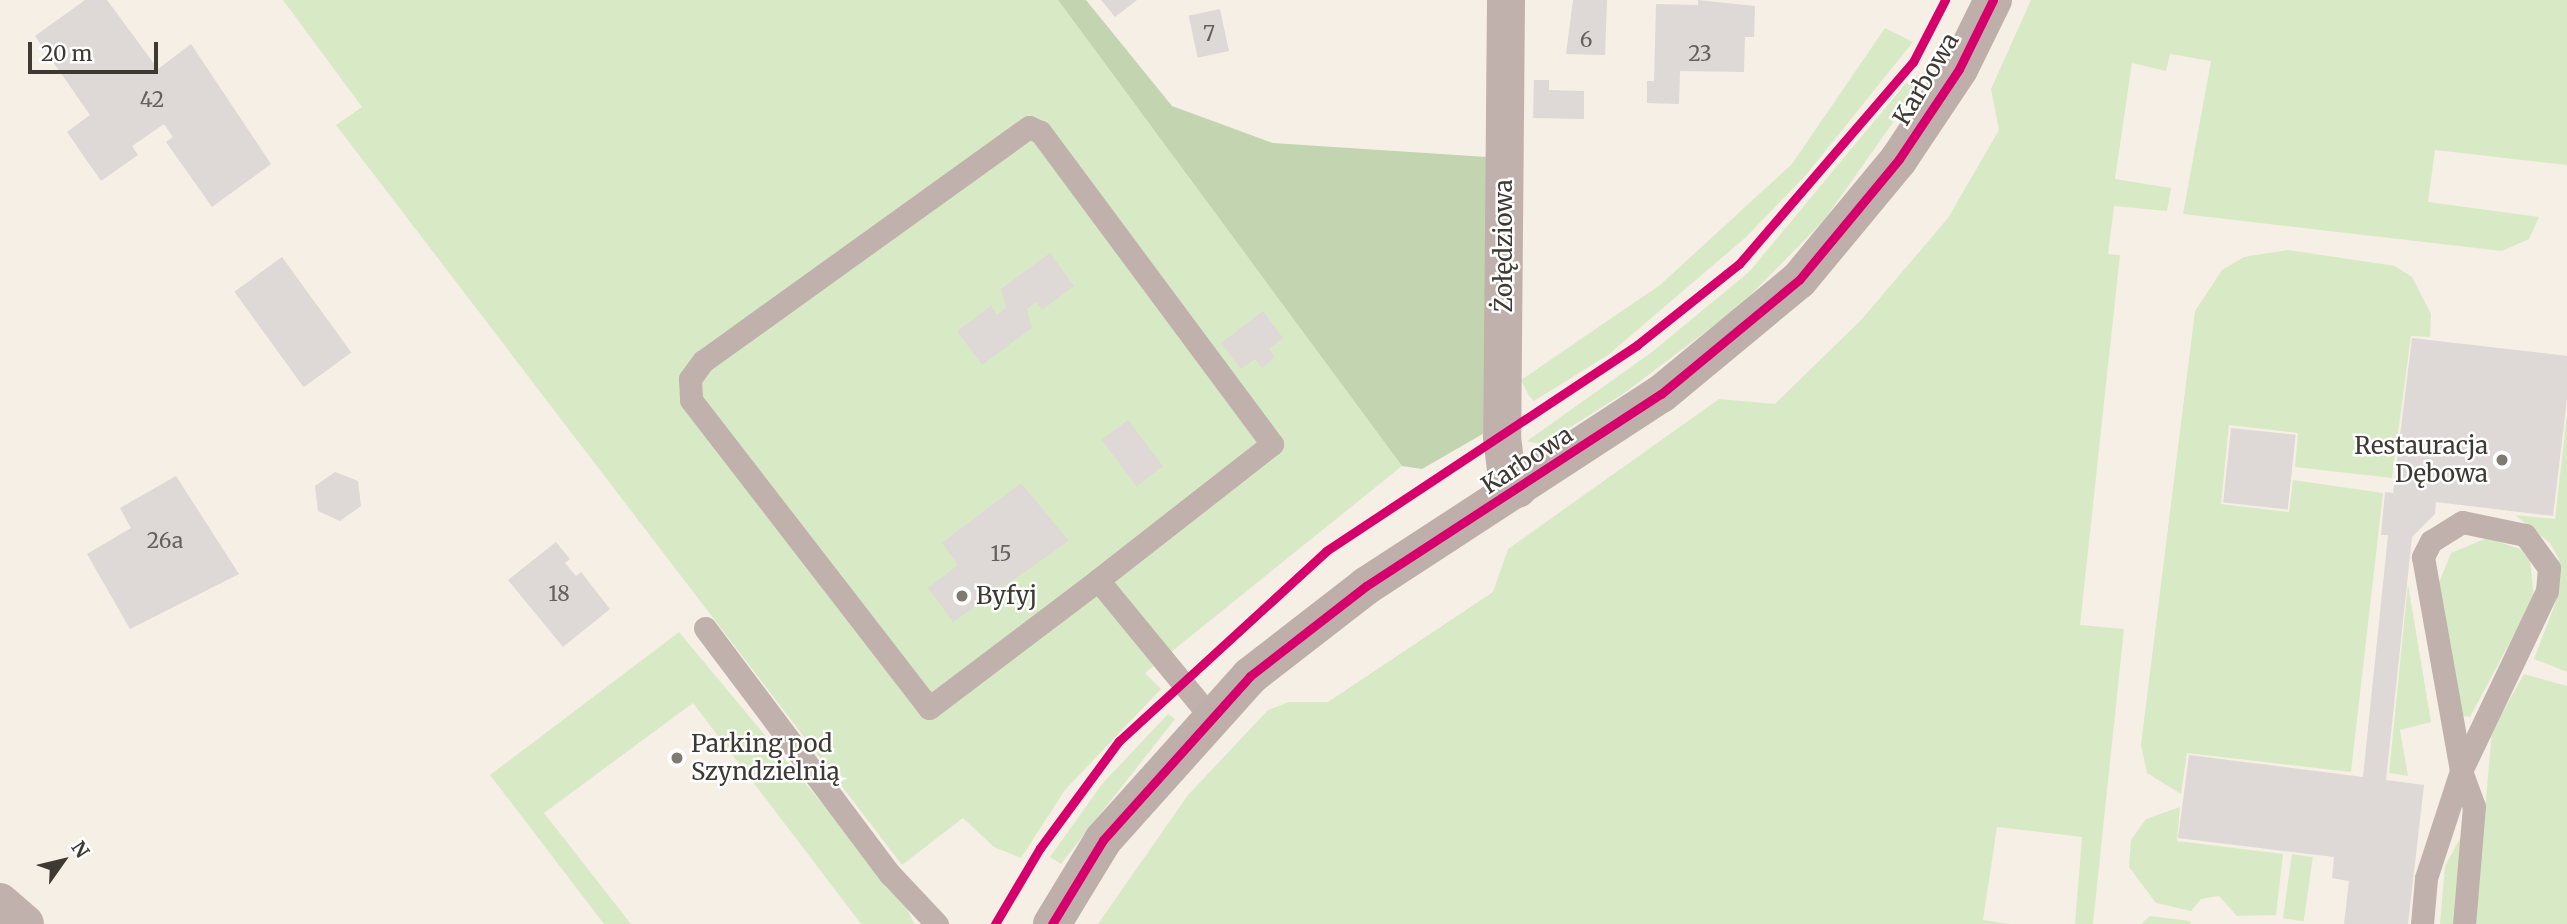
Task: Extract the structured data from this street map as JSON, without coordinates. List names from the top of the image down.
{
  "streets": {
    "street": ["Karbowa", "Żołędziowa"]
  },
  "crossings": [
    ["Karbowa", "Żołędziowa"]
  ],
  "places": ["Restauracja Dębowa", "Byfyj", "Parking pod Szyndzielnią"],
  "house_numbers": [
    "7",
    "6",
    "23",
    "42",
    "26a",
    "15",
    "18"
  ],
  "scale_bar": "20 m",
  "north": "top right"
}
